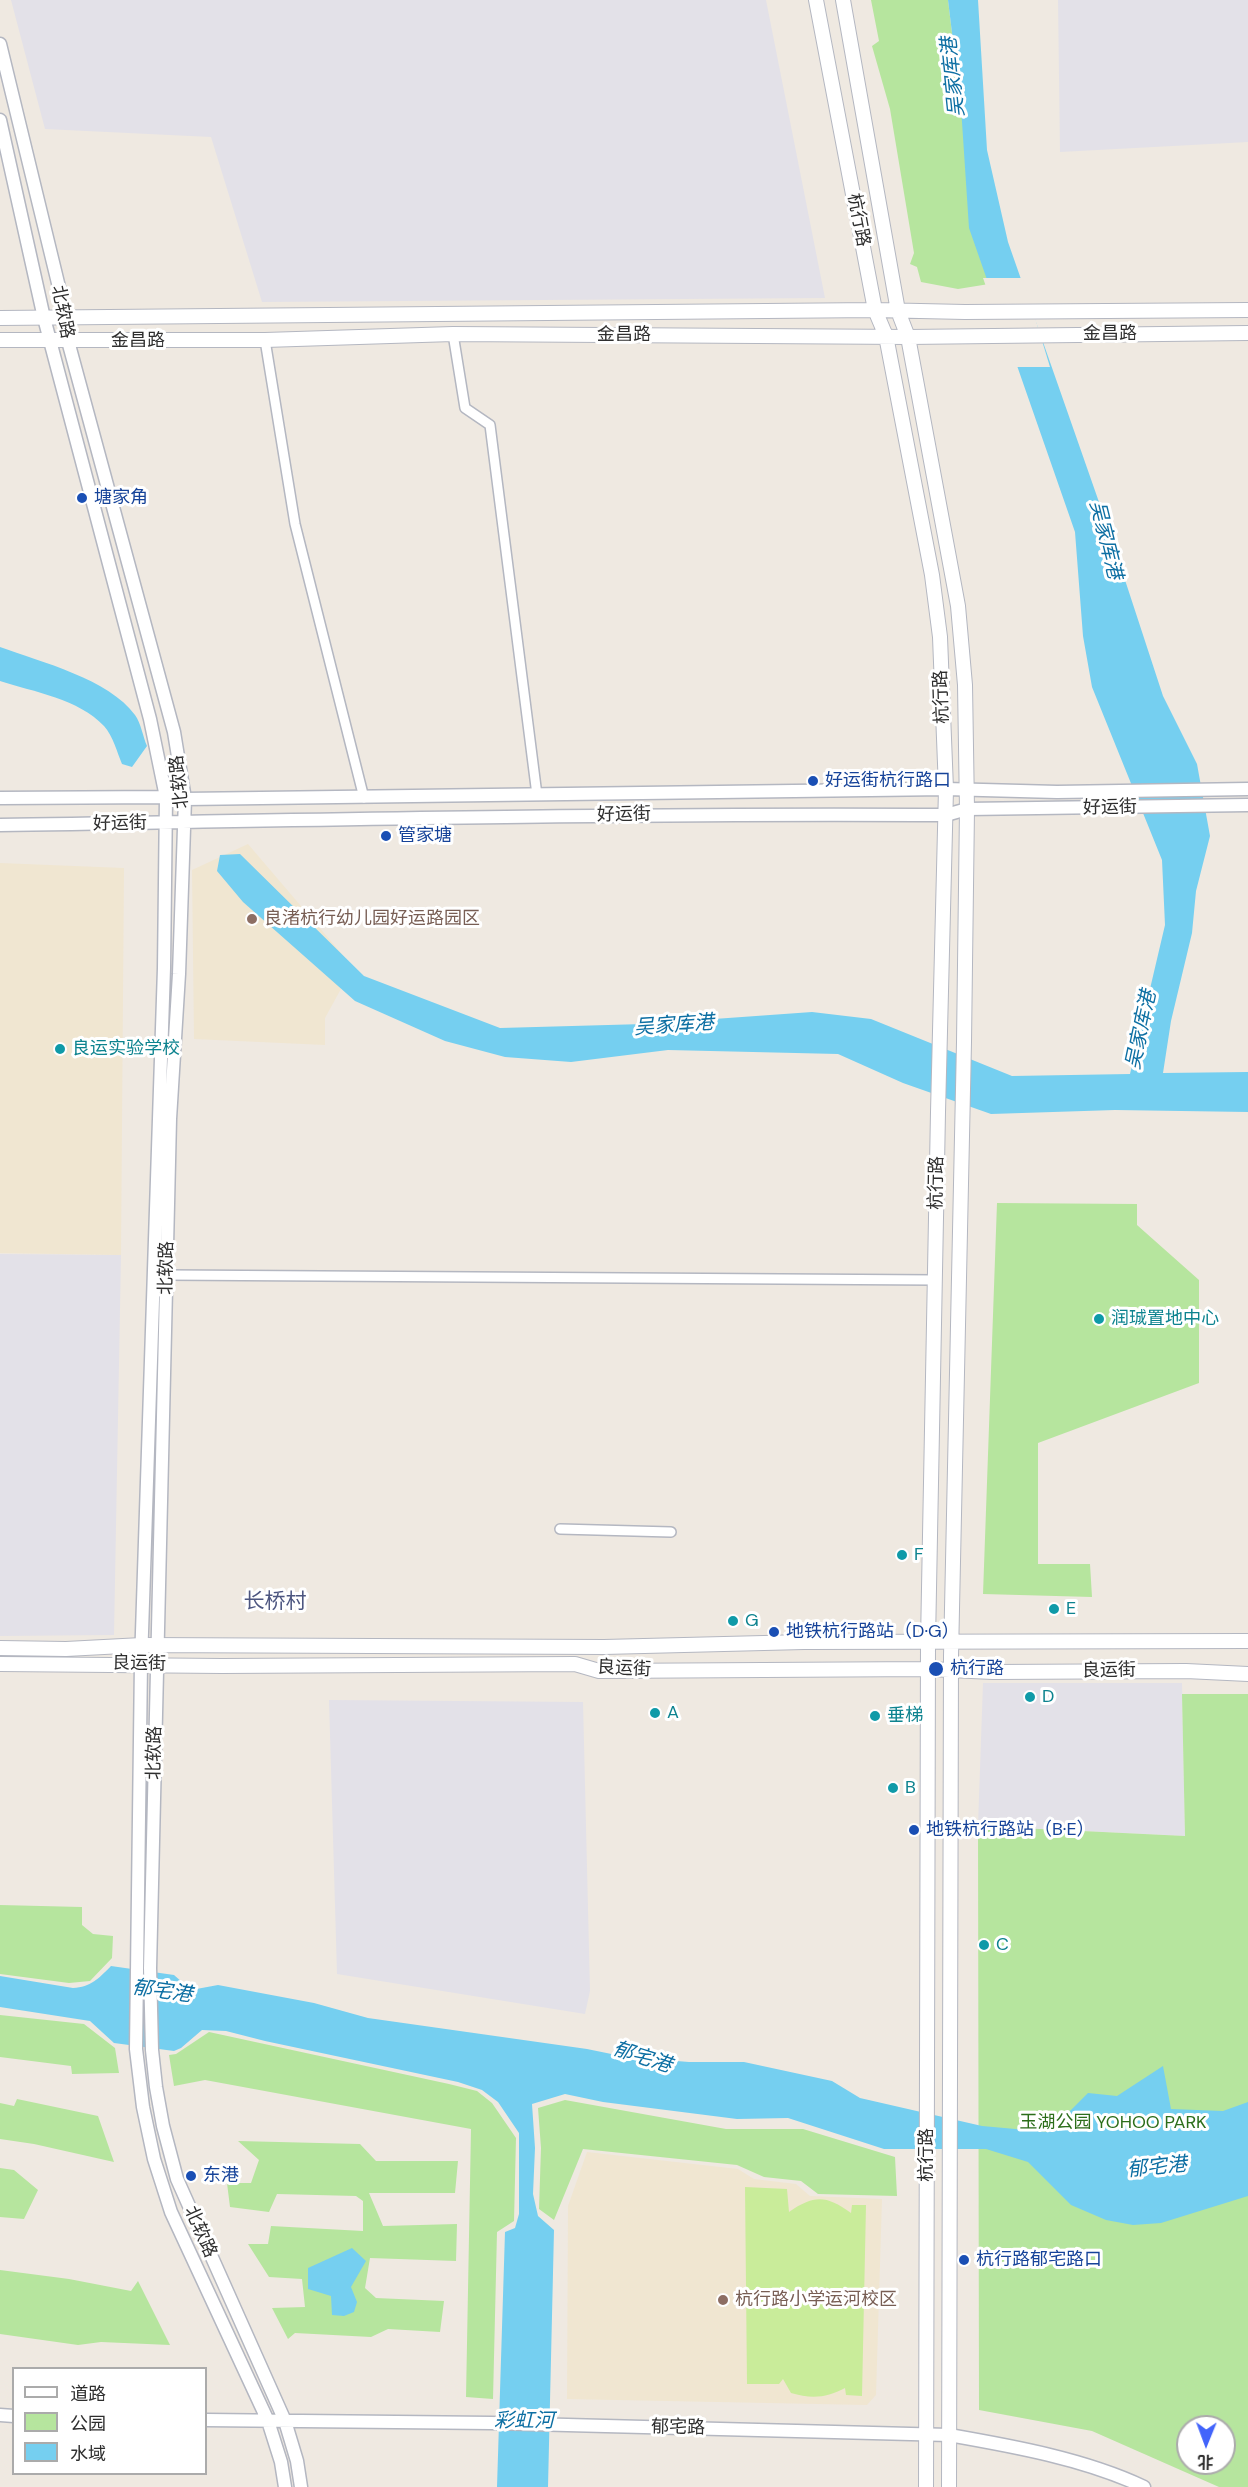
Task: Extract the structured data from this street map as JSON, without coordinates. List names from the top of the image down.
{
  "streets": {
    "main road": ["杭行路", "金昌路", "良运街"],
    "street": ["北软路", "好运街", "郁宅路"]
  },
  "crossings": [
    ["杭行路", "金昌路"],
    ["杭行路", "好运街"],
    ["杭行路", "良运街"],
    ["杭行路", "郁宅路"],
    ["北软路", "金昌路"],
    ["北软路", "好运街"],
    ["北软路", "良运街"],
    ["北软路", "郁宅路"]
  ],
  "districts": ["长桥村"],
  "water": ["吴家库港", "郁宅港", "彩虹河"],
  "parks": ["玉湖公园 YOHOO PARK"],
  "places": [
    "塘家角",
    "好运街杭行路口",
    "管家塘",
    "良渚杭行幼儿园好运路园区",
    "良运实验学校",
    "润珹置地中心",
    "F",
    "E",
    "G",
    "地铁杭行路站（D·G）",
    "杭行路",
    "D",
    "A",
    "垂梯",
    "B",
    "地铁杭行路站（B·E）",
    "C",
    "东港",
    "杭行路郁宅路口",
    "杭行路小学运河校区"
  ],
  "legend": ["道路", "公园", "水域"],
  "north": "bottom"
}
